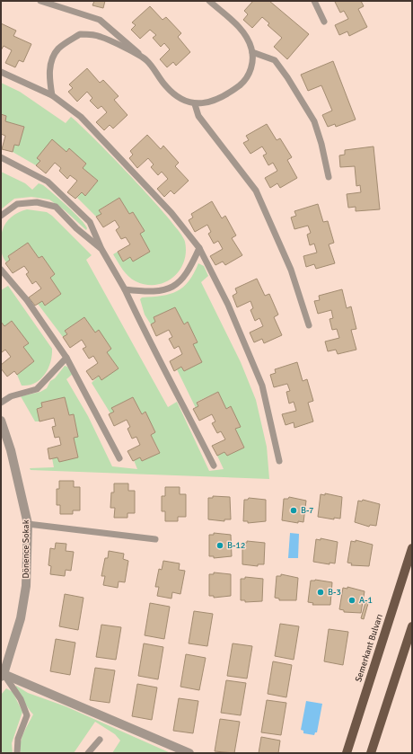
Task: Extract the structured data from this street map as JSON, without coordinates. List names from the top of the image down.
{
  "streets": {
    "main road": ["Semerkant Bulvarı"],
    "street": ["Dönence Sokak"]
  },
  "places": [
    "B-7",
    "B-12",
    "B-3",
    "A-1"
  ]
}
